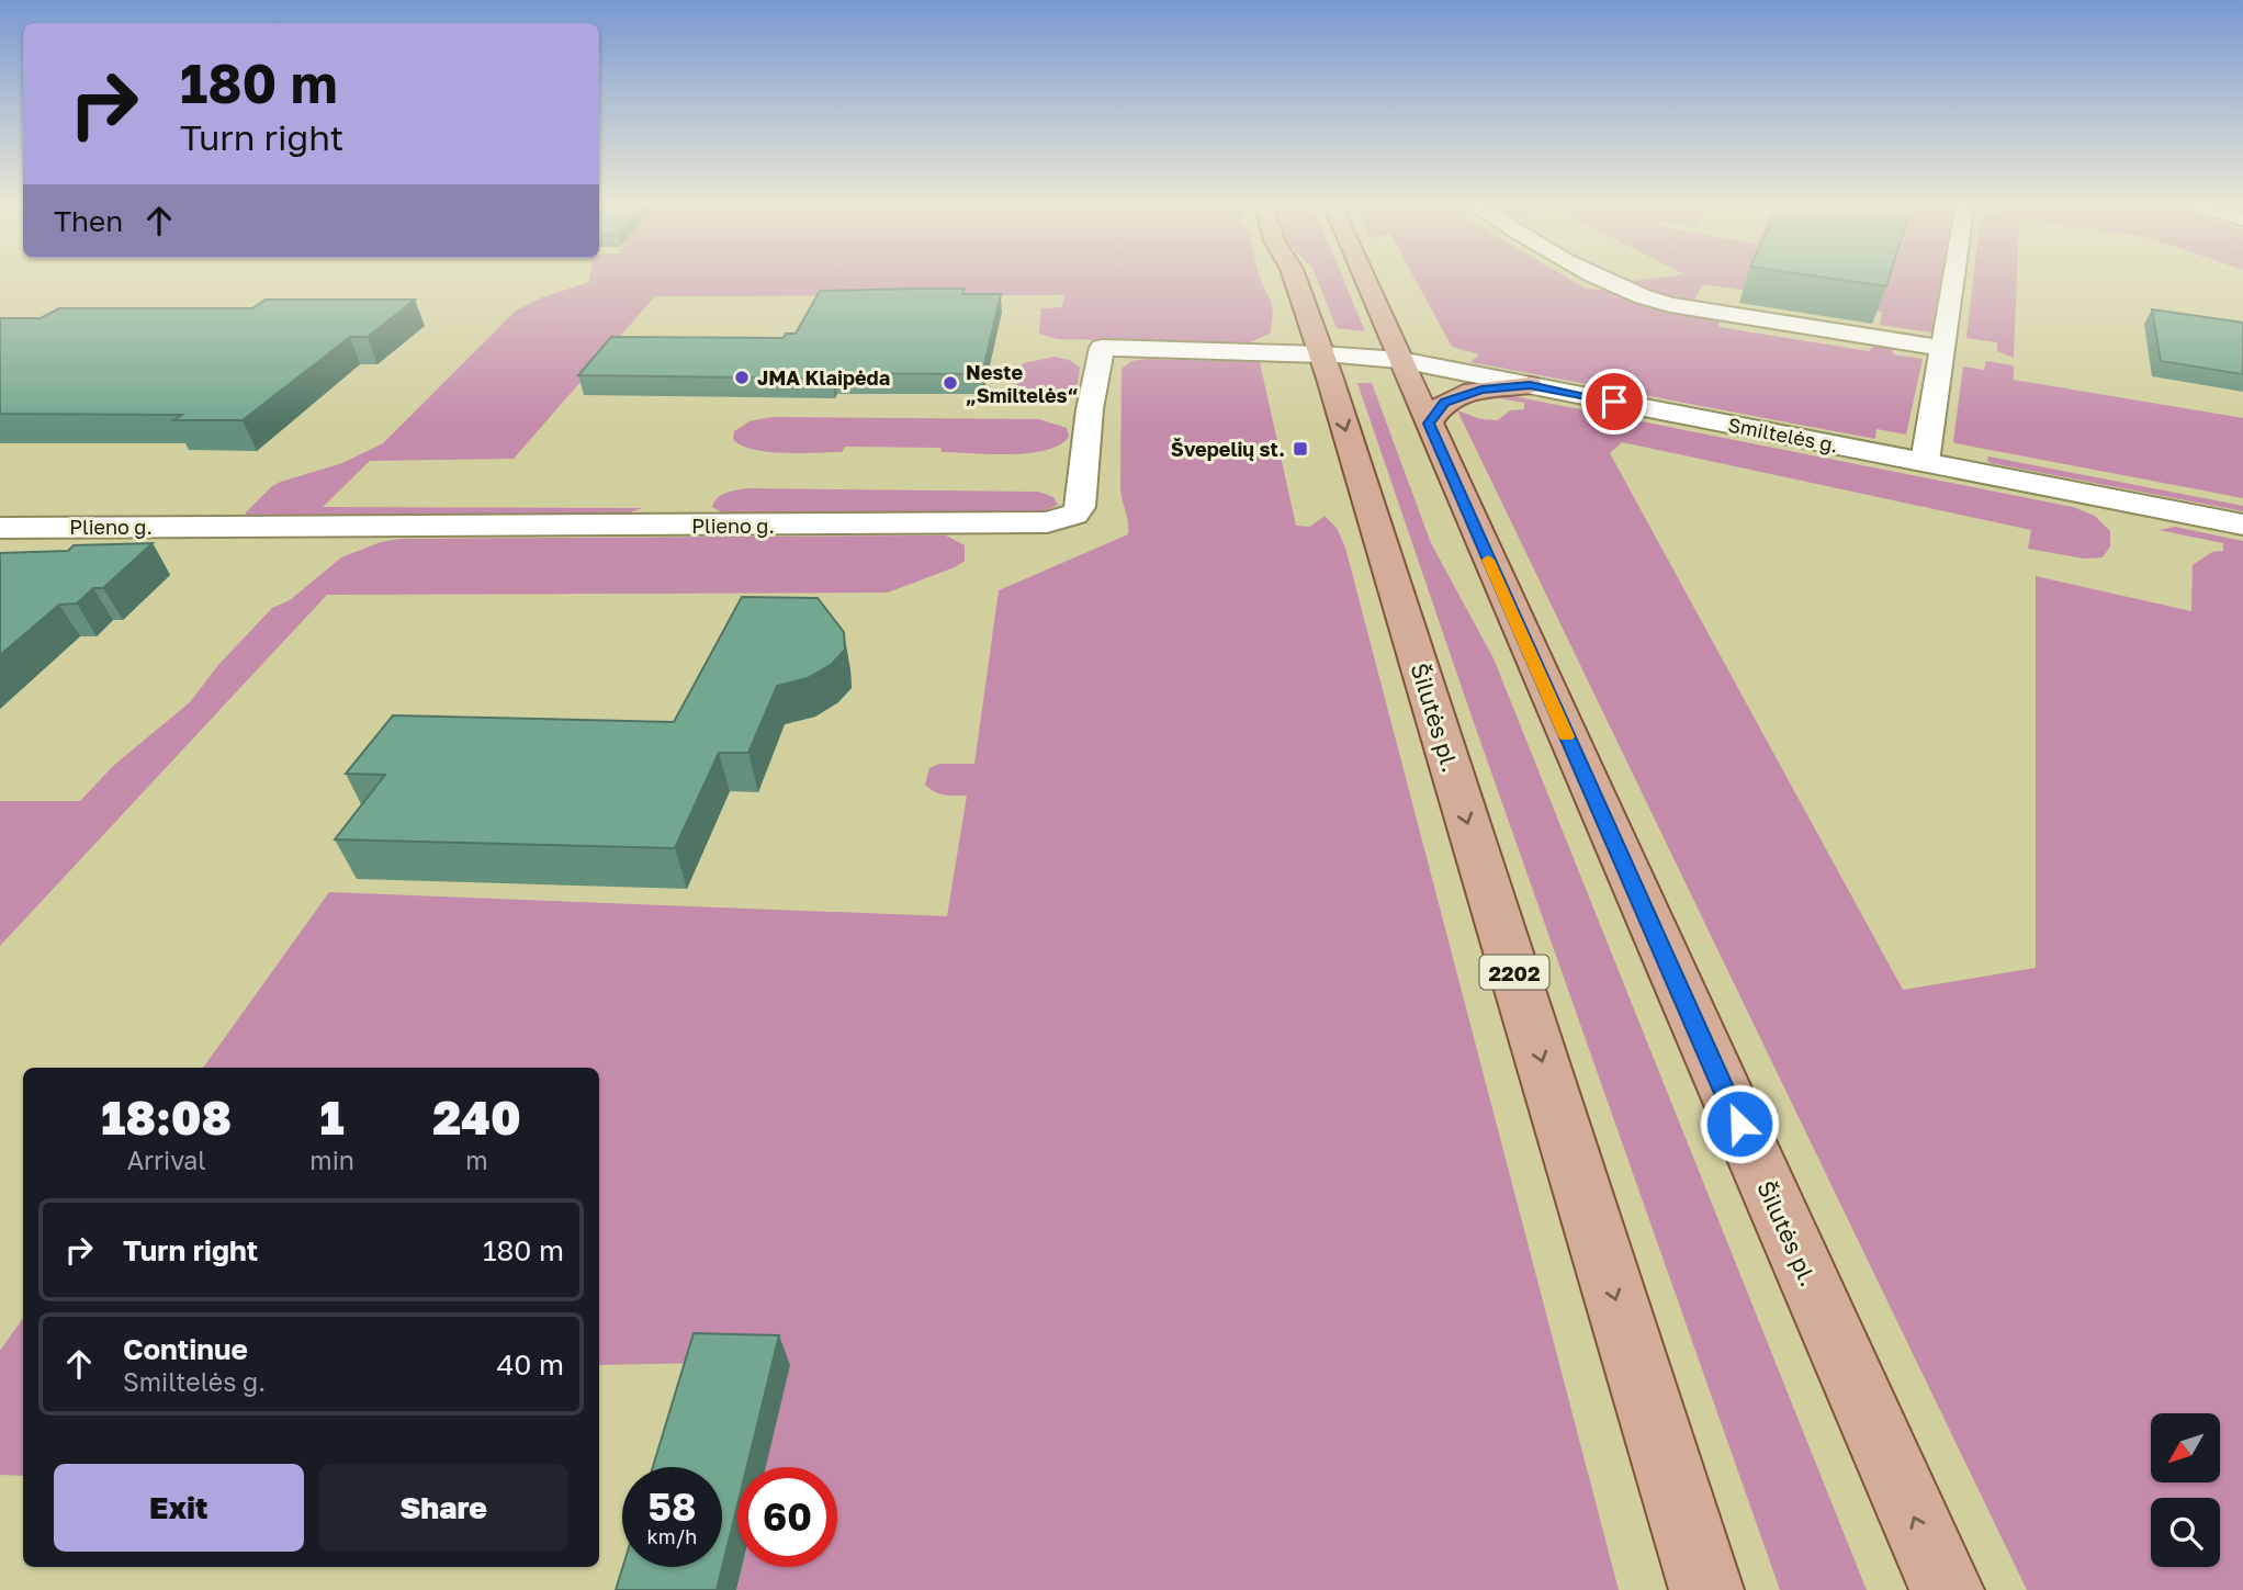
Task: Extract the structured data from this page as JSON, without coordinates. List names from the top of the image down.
{
  "streets": {
    "main road": ["Šilutės pl.", "2202"],
    "street": ["Smiltelės g.", "Plieno g."]
  },
  "crossings": [
    ["Smiltelės g.", "Plieno g."],
    ["Smiltelės g.", "Šilutės pl."],
    ["Plieno g.", "Šilutės pl."]
  ],
  "places": {
    "other": ["JMA Klaipėda", "Neste „Smiltelės“"],
    "transit": ["Švepelių st."]
  },
  "north": "bottom left",
  "page": {
    "turn": ["180 m", "Turn right"],
    "then": "Then",
    "eta": [
      "18:08",
      "Arrival",
      "1",
      "min",
      "240",
      "m"
    ],
    "list": [
      {
        "name": "Turn right",
        "value": "180 m"
      },
      {
        "name": "Continue",
        "note": "Smiltelės g.",
        "value": "40 m"
      }
    ],
    "buttons": ["Exit", "Share"],
    "speed": "58 km/h",
    "limit": "60"
  }
}
